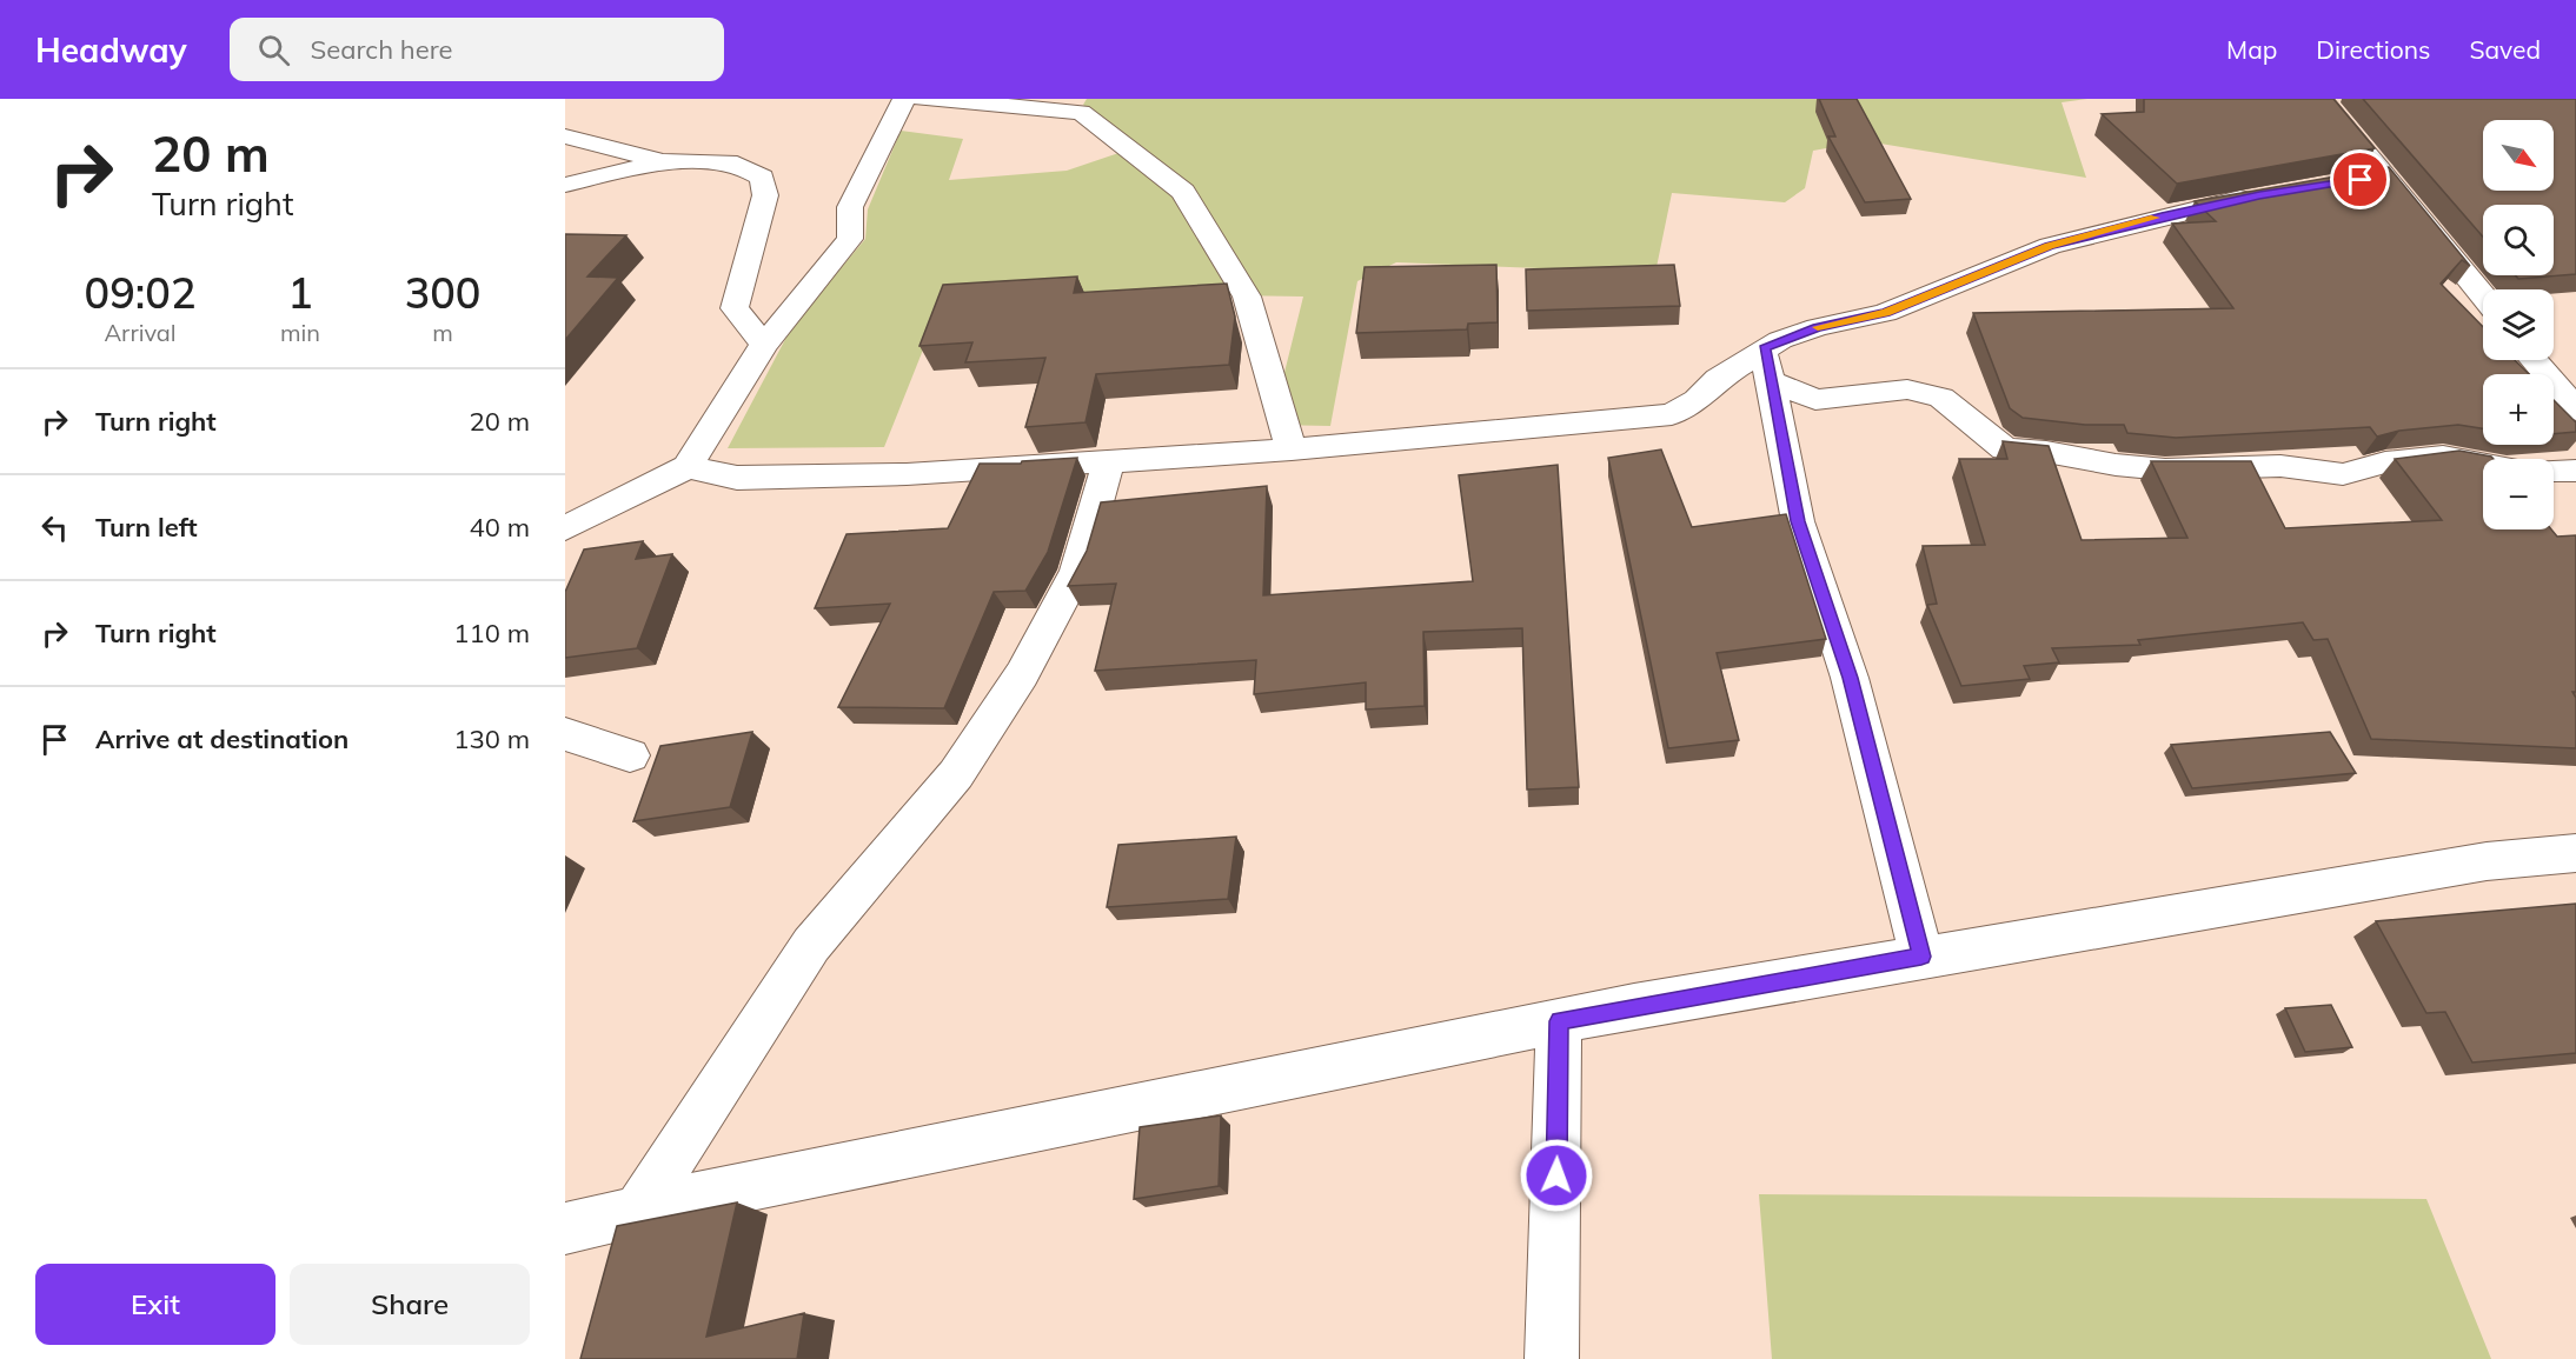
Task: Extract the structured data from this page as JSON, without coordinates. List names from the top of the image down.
{
  "north": "bottom right",
  "page": {
    "header": "Headway",
    "search": "Search here",
    "nav": ["Map", "Directions", "Saved"],
    "turn": ["20 m", "Turn right"],
    "map_buttons": ["+", "−"],
    "eta": [
      "09:02",
      "Arrival",
      "1",
      "min",
      "300",
      "m"
    ],
    "list": [
      {
        "name": "Turn right",
        "value": "20 m"
      },
      {
        "name": "Turn left",
        "value": "40 m"
      },
      {
        "name": "Turn right",
        "value": "110 m"
      },
      {
        "name": "Arrive at destination",
        "value": "130 m"
      }
    ],
    "buttons": ["Exit", "Share"]
  }
}
